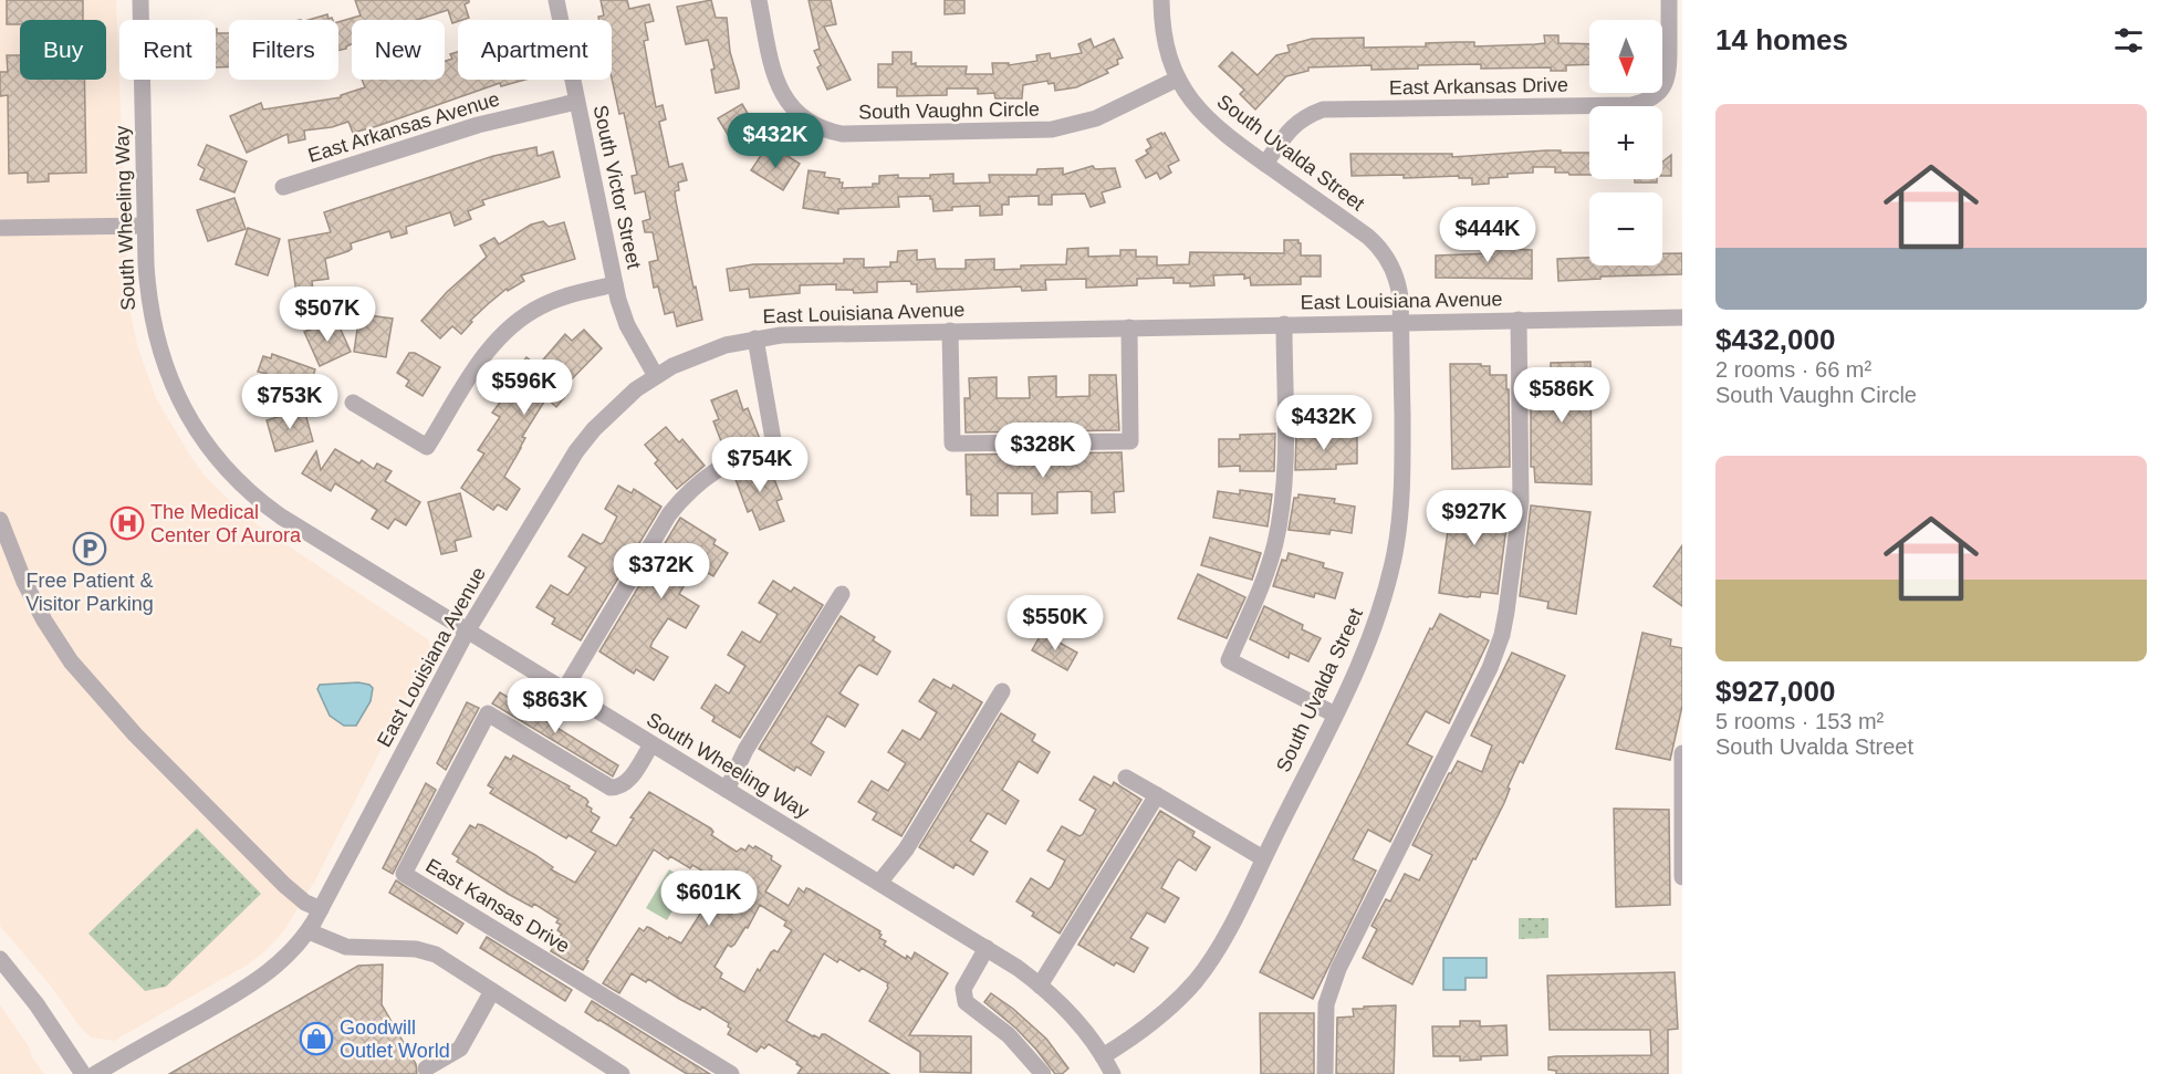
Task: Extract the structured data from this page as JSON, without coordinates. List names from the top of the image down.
{
  "streets": {
    "street": [
      "East Arkansas Drive",
      "South Vaughn Circle",
      "East Arkansas Avenue",
      "South Uvalda Street",
      "South Victor Street",
      "South Wheeling Way",
      "East Louisiana Avenue",
      "East Kansas Drive"
    ]
  },
  "crossings": [
    ["East Arkansas Drive", "South Uvalda Street"],
    ["South Vaughn Circle", "South Uvalda Street"],
    ["East Arkansas Avenue", "South Victor Street"],
    ["South Uvalda Street", "South Wheeling Way"],
    ["South Uvalda Street", "East Louisiana Avenue"],
    ["South Victor Street", "East Louisiana Avenue"],
    ["South Wheeling Way", "East Louisiana Avenue"],
    ["South Wheeling Way", "East Kansas Drive"]
  ],
  "places": {
    "hospital": ["The Medical Center Of Aurora"],
    "parking": ["Free Patient & Visitor Parking"],
    "shop": ["Goodwill Outlet World"]
  },
  "north": "bottom",
  "page": {
    "heading": "14 homes",
    "map_buttons": ["+", "−"],
    "chip": [
      "Buy",
      "Rent",
      "Filters",
      "New",
      "Apartment"
    ],
    "list": [
      {
        "name": "$432,000",
        "note": "2 rooms · 66 m² · South Vaughn Circle"
      },
      {
        "name": "$927,000",
        "note": "5 rooms · 153 m² · South Uvalda Street"
      }
    ],
    "price": [
      "$432K",
      "$444K",
      "$507K",
      "$596K",
      "$586K",
      "$753K",
      "$432K",
      "$328K",
      "$754K",
      "$927K",
      "$372K",
      "$550K",
      "$863K",
      "$601K"
    ]
  }
}
